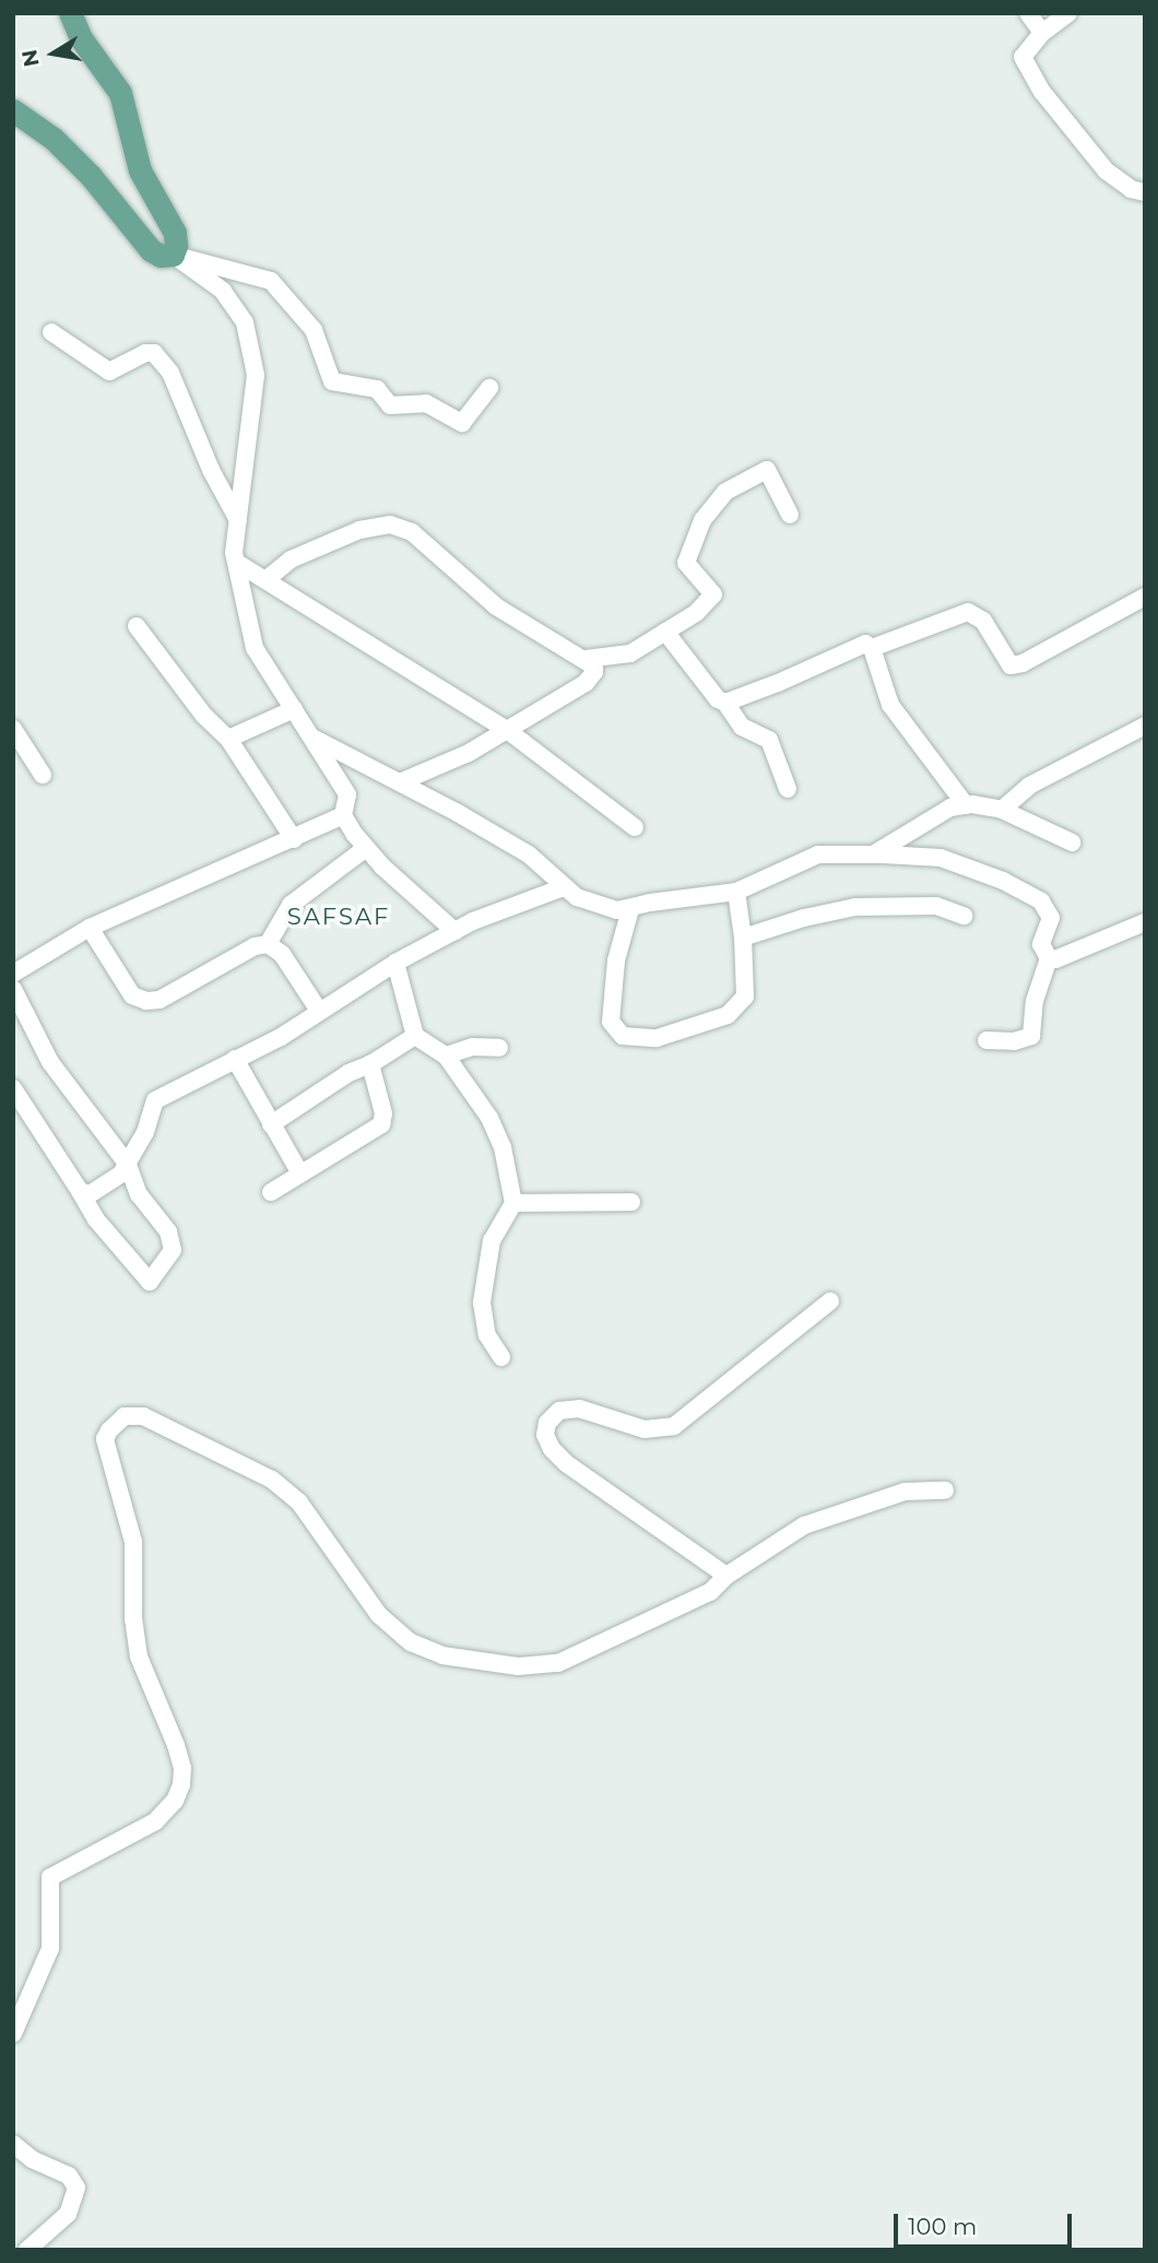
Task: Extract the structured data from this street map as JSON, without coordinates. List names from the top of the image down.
{
  "districts": ["SAFSAF"],
  "scale_bar": "100 m",
  "north": "left"
}
